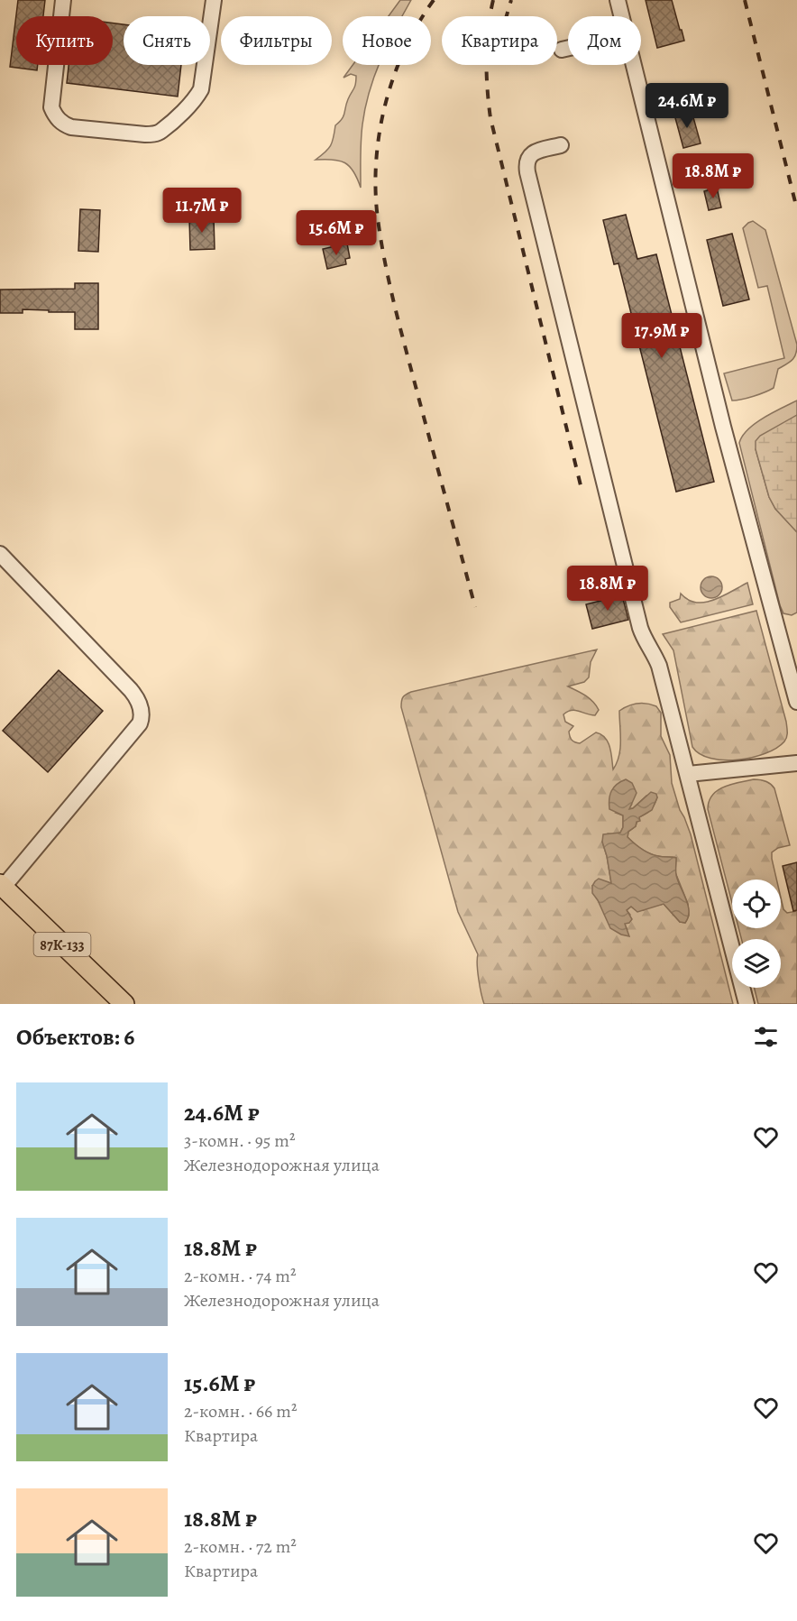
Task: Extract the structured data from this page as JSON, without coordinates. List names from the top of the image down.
{
  "streets": {
    "main road": ["87К-133"]
  },
  "page": {
    "chip": [
      "Купить",
      "Снять",
      "Фильтры",
      "Новое",
      "Квартира",
      "Дом"
    ],
    "price": [
      "24.6M ₽",
      "18.8M ₽",
      "11.7M ₽",
      "15.6M ₽",
      "17.9M ₽",
      "18.8M ₽"
    ],
    "heading": "Объектов: 6",
    "list": [
      {
        "name": "24.6M ₽",
        "note": "3-комн. · 95 m² · Железнодорожная улица"
      },
      {
        "name": "18.8M ₽",
        "note": "2-комн. · 74 m² · Железнодорожная улица"
      },
      {
        "name": "15.6M ₽",
        "note": "2-комн. · 66 m² · Квартира"
      },
      {
        "name": "18.8M ₽",
        "note": "2-комн. · 72 m² · Квартира"
      }
    ]
  }
}
